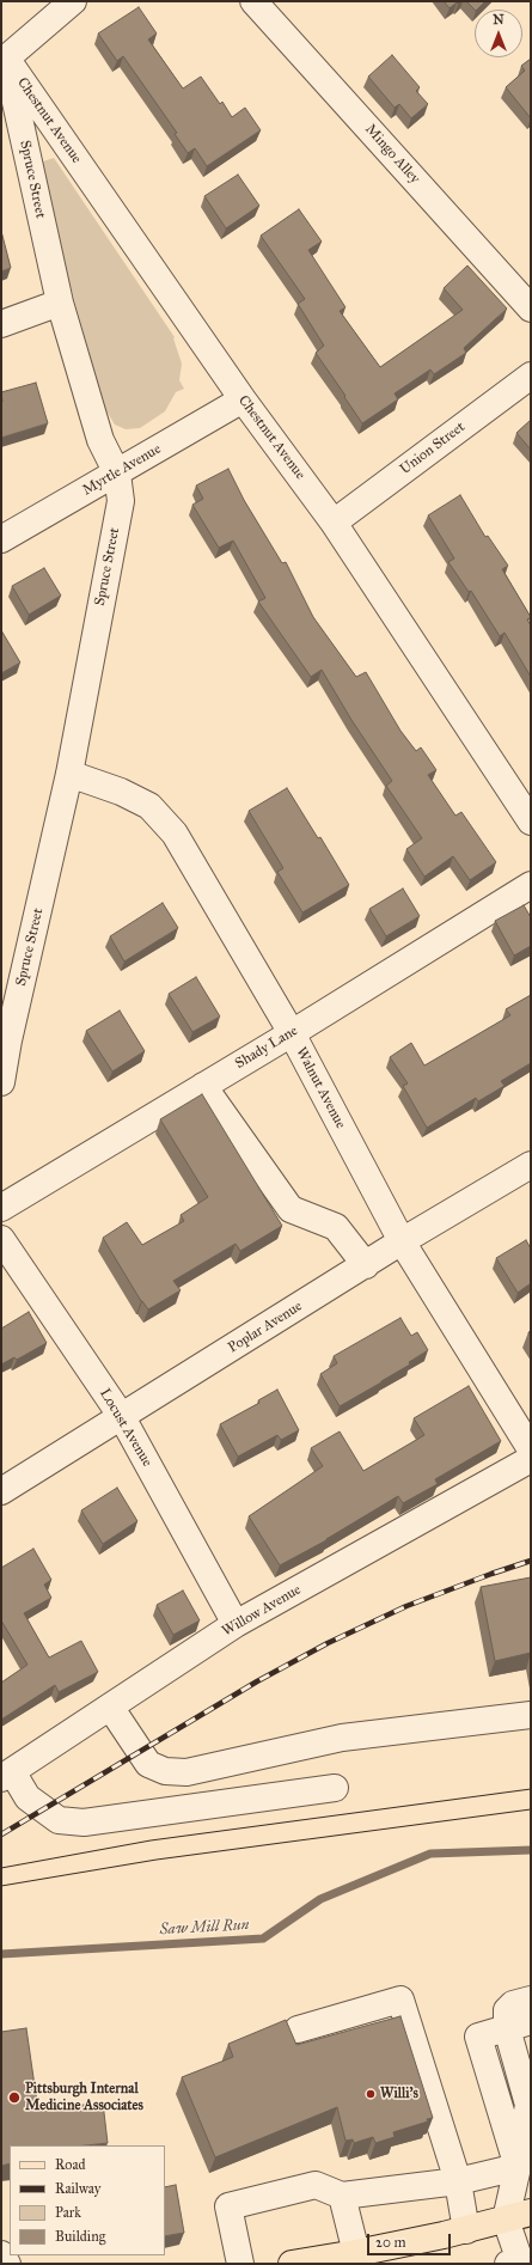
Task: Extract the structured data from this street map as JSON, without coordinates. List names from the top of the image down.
{
  "streets": {
    "street": [
      "Chestnut Avenue",
      "Mingo Alley",
      "Spruce Street",
      "Union Street",
      "Myrtle Avenue",
      "Shady Lane",
      "Walnut Avenue",
      "Poplar Avenue",
      "Locust Avenue",
      "Willow Avenue"
    ]
  },
  "crossings": [
    ["Chestnut Avenue", "Spruce Street"],
    ["Chestnut Avenue", "Union Street"],
    ["Chestnut Avenue", "Myrtle Avenue"],
    ["Spruce Street", "Myrtle Avenue"],
    ["Spruce Street", "Walnut Avenue"],
    ["Shady Lane", "Walnut Avenue"],
    ["Walnut Avenue", "Poplar Avenue"],
    ["Poplar Avenue", "Locust Avenue"],
    ["Locust Avenue", "Willow Avenue"]
  ],
  "water": ["Saw Mill Run"],
  "places": ["Willi's", "Pittsburgh Internal Medicine Associates"],
  "legend": [
    "Road",
    "Railway",
    "Park",
    "Building"
  ],
  "scale_bar": "20 m",
  "north": "top"
}
